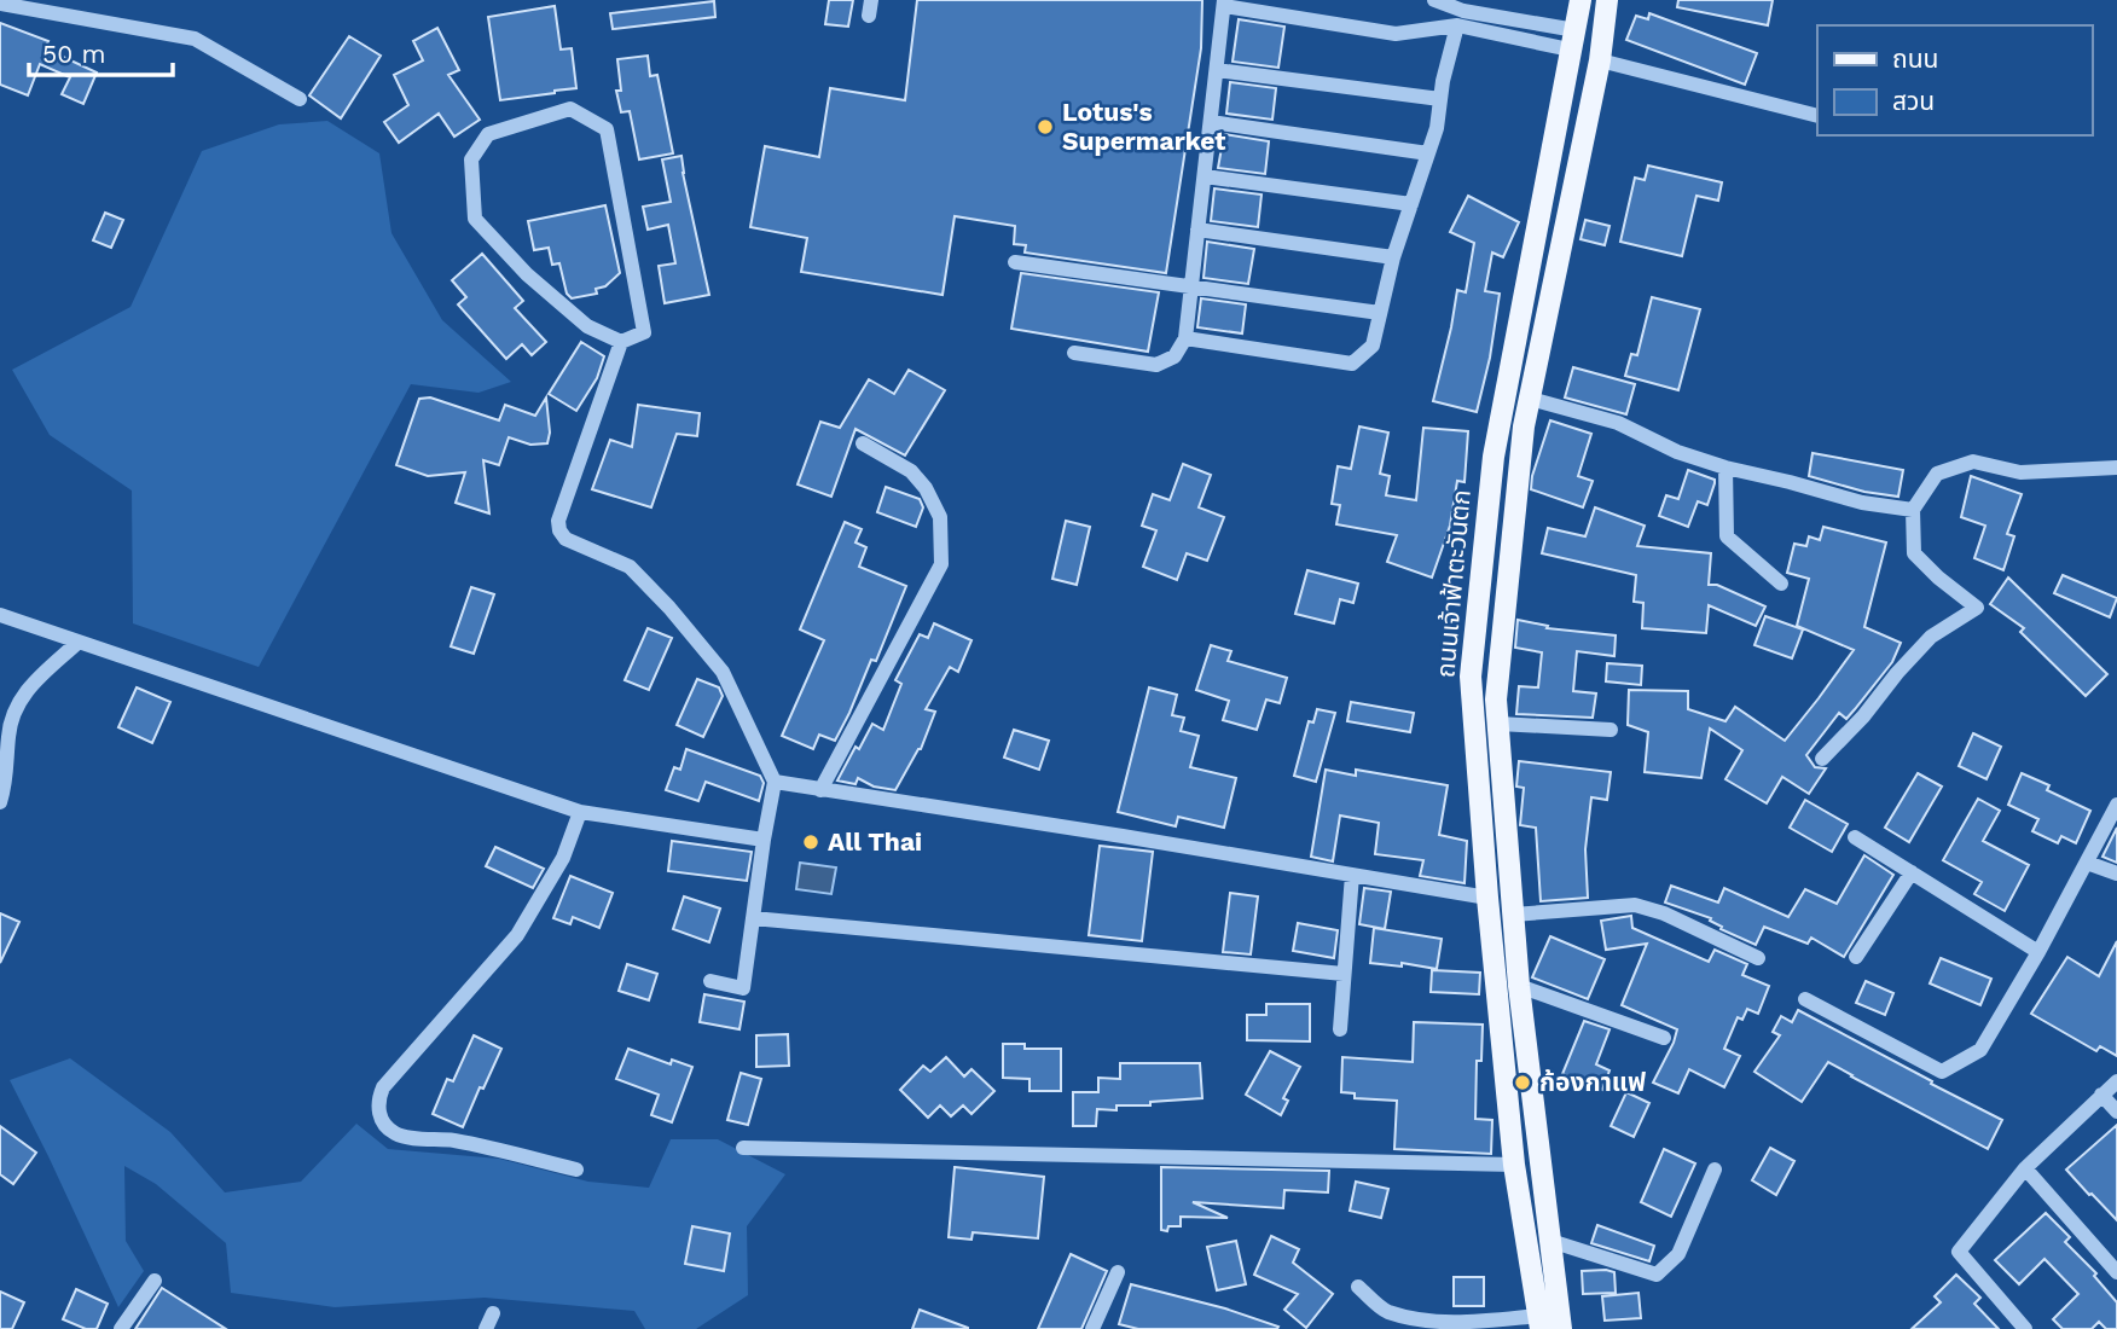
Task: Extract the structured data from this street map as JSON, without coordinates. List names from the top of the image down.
{
  "streets": {
    "main road": ["ถนนเจ้าฟ้าตะวันตก"]
  },
  "places": ["Lotus's Supermarket", "All Thai", "ก้องกาแฟ"],
  "legend": ["ถนน", "สวน"],
  "scale_bar": "50 m"
}
